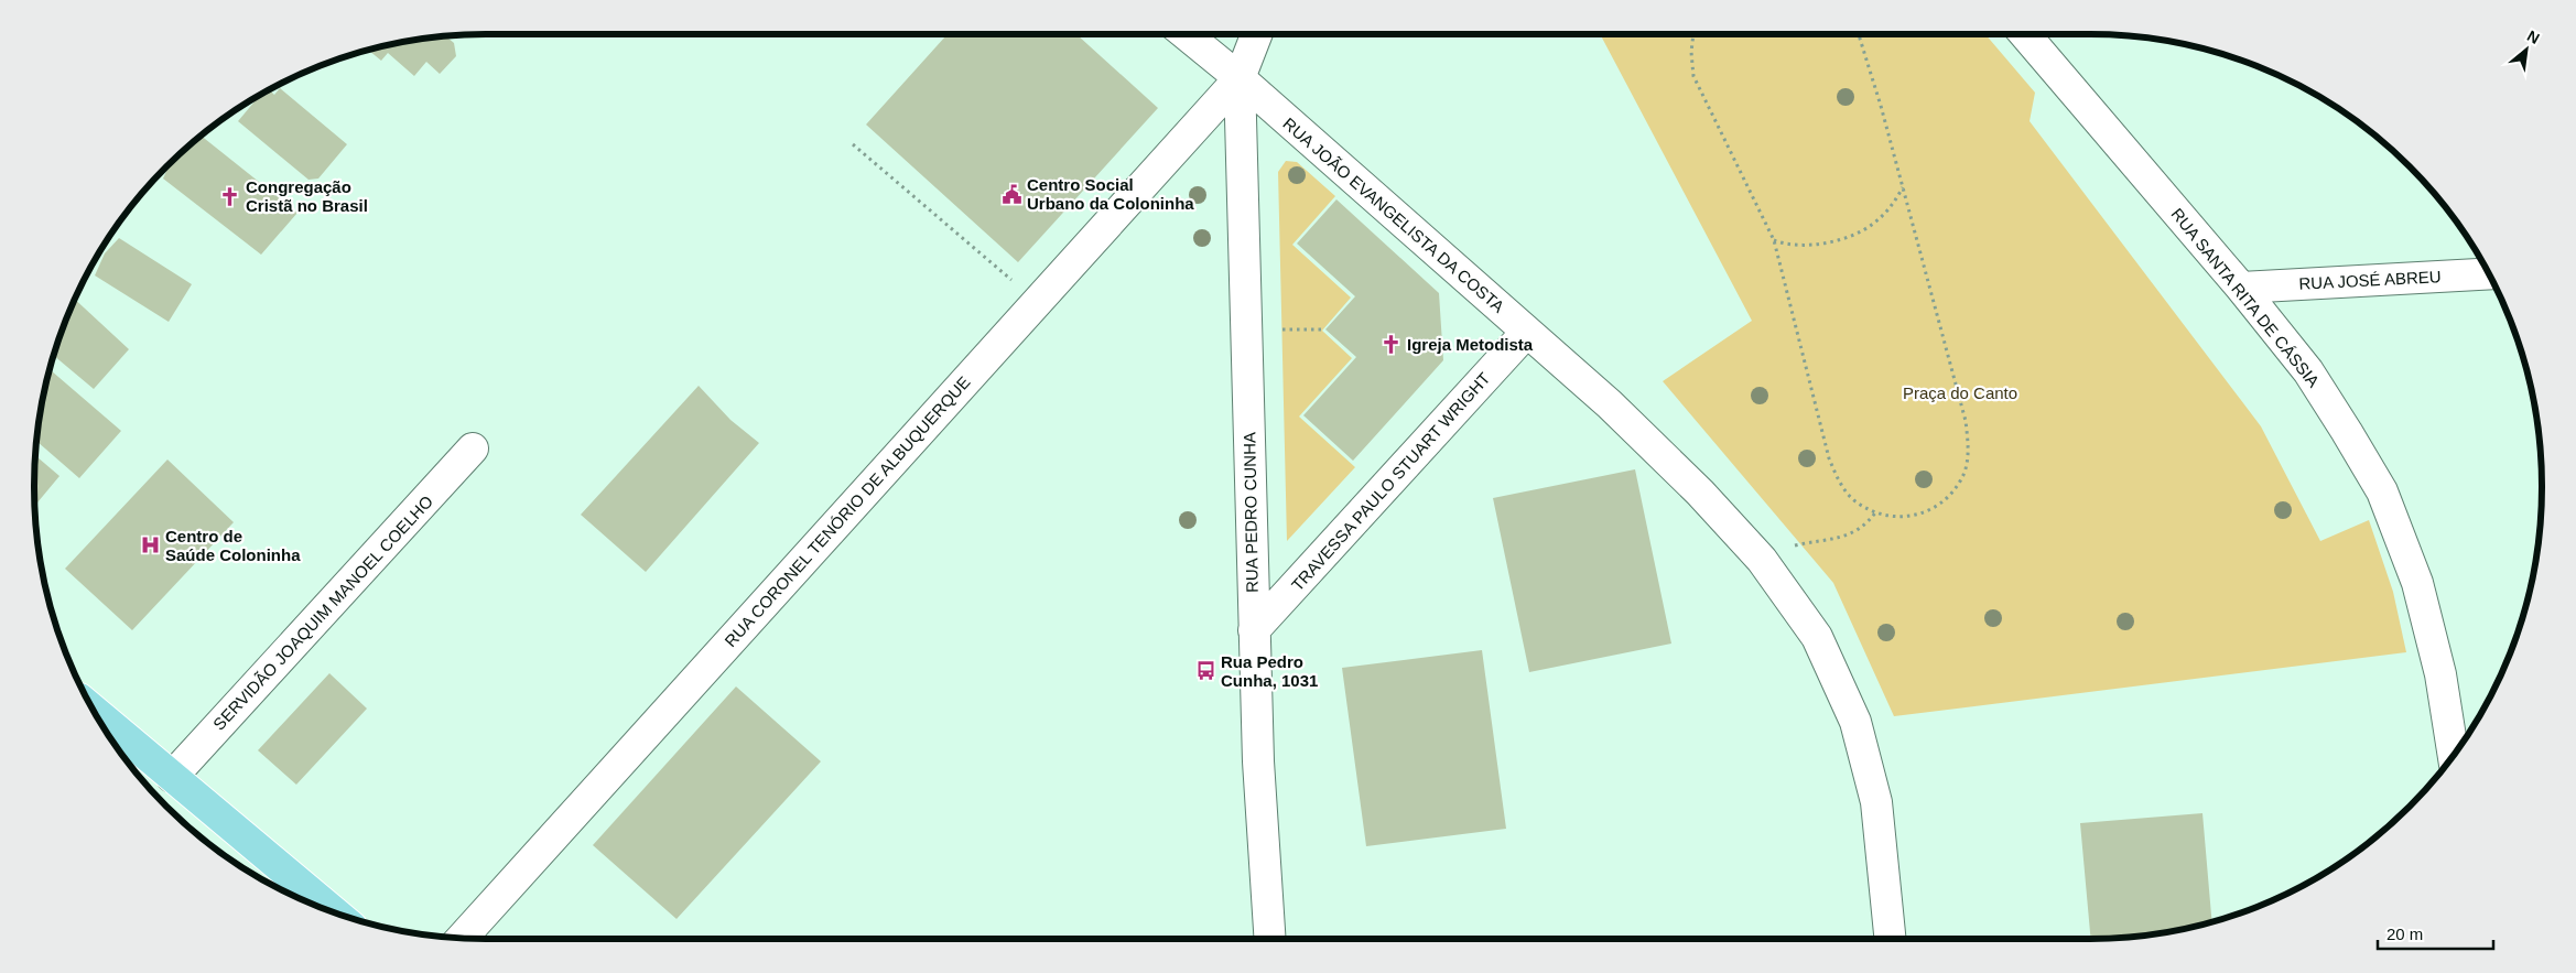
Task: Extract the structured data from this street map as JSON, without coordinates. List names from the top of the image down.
{
  "streets": {
    "street": [
      "RUA JOÃO EVANGELISTA DA COSTA",
      "RUA JOSÉ ABREU",
      "RUA SANTA RITA DE CÁSSIA",
      "TRAVESSA PAULO STUART WRIGHT",
      "RUA CORONEL TENÓRIO DE ALBUQUERQUE",
      "RUA PEDRO CUNHA",
      "SERVIDÃO JOAQUIM MANOEL COELHO"
    ]
  },
  "crossings": [
    ["RUA JOÃO EVANGELISTA DA COSTA", "TRAVESSA PAULO STUART WRIGHT"],
    ["RUA JOÃO EVANGELISTA DA COSTA", "RUA CORONEL TENÓRIO DE ALBUQUERQUE"],
    ["RUA JOÃO EVANGELISTA DA COSTA", "RUA PEDRO CUNHA"],
    ["RUA JOSÉ ABREU", "RUA SANTA RITA DE CÁSSIA"],
    ["TRAVESSA PAULO STUART WRIGHT", "RUA PEDRO CUNHA"],
    ["RUA CORONEL TENÓRIO DE ALBUQUERQUE", "RUA PEDRO CUNHA"]
  ],
  "parks": ["Praça do Canto"],
  "places": {
    "public building": ["Centro Social Urbano da Coloninha"],
    "church": ["Congregação Cristã no Brasil", "Igreja Metodista"],
    "hospital": ["Centro de Saúde Coloninha"],
    "bus stop": ["Rua Pedro Cunha, 1031"]
  },
  "scale_bar": "20 m",
  "north": "top right"
}
